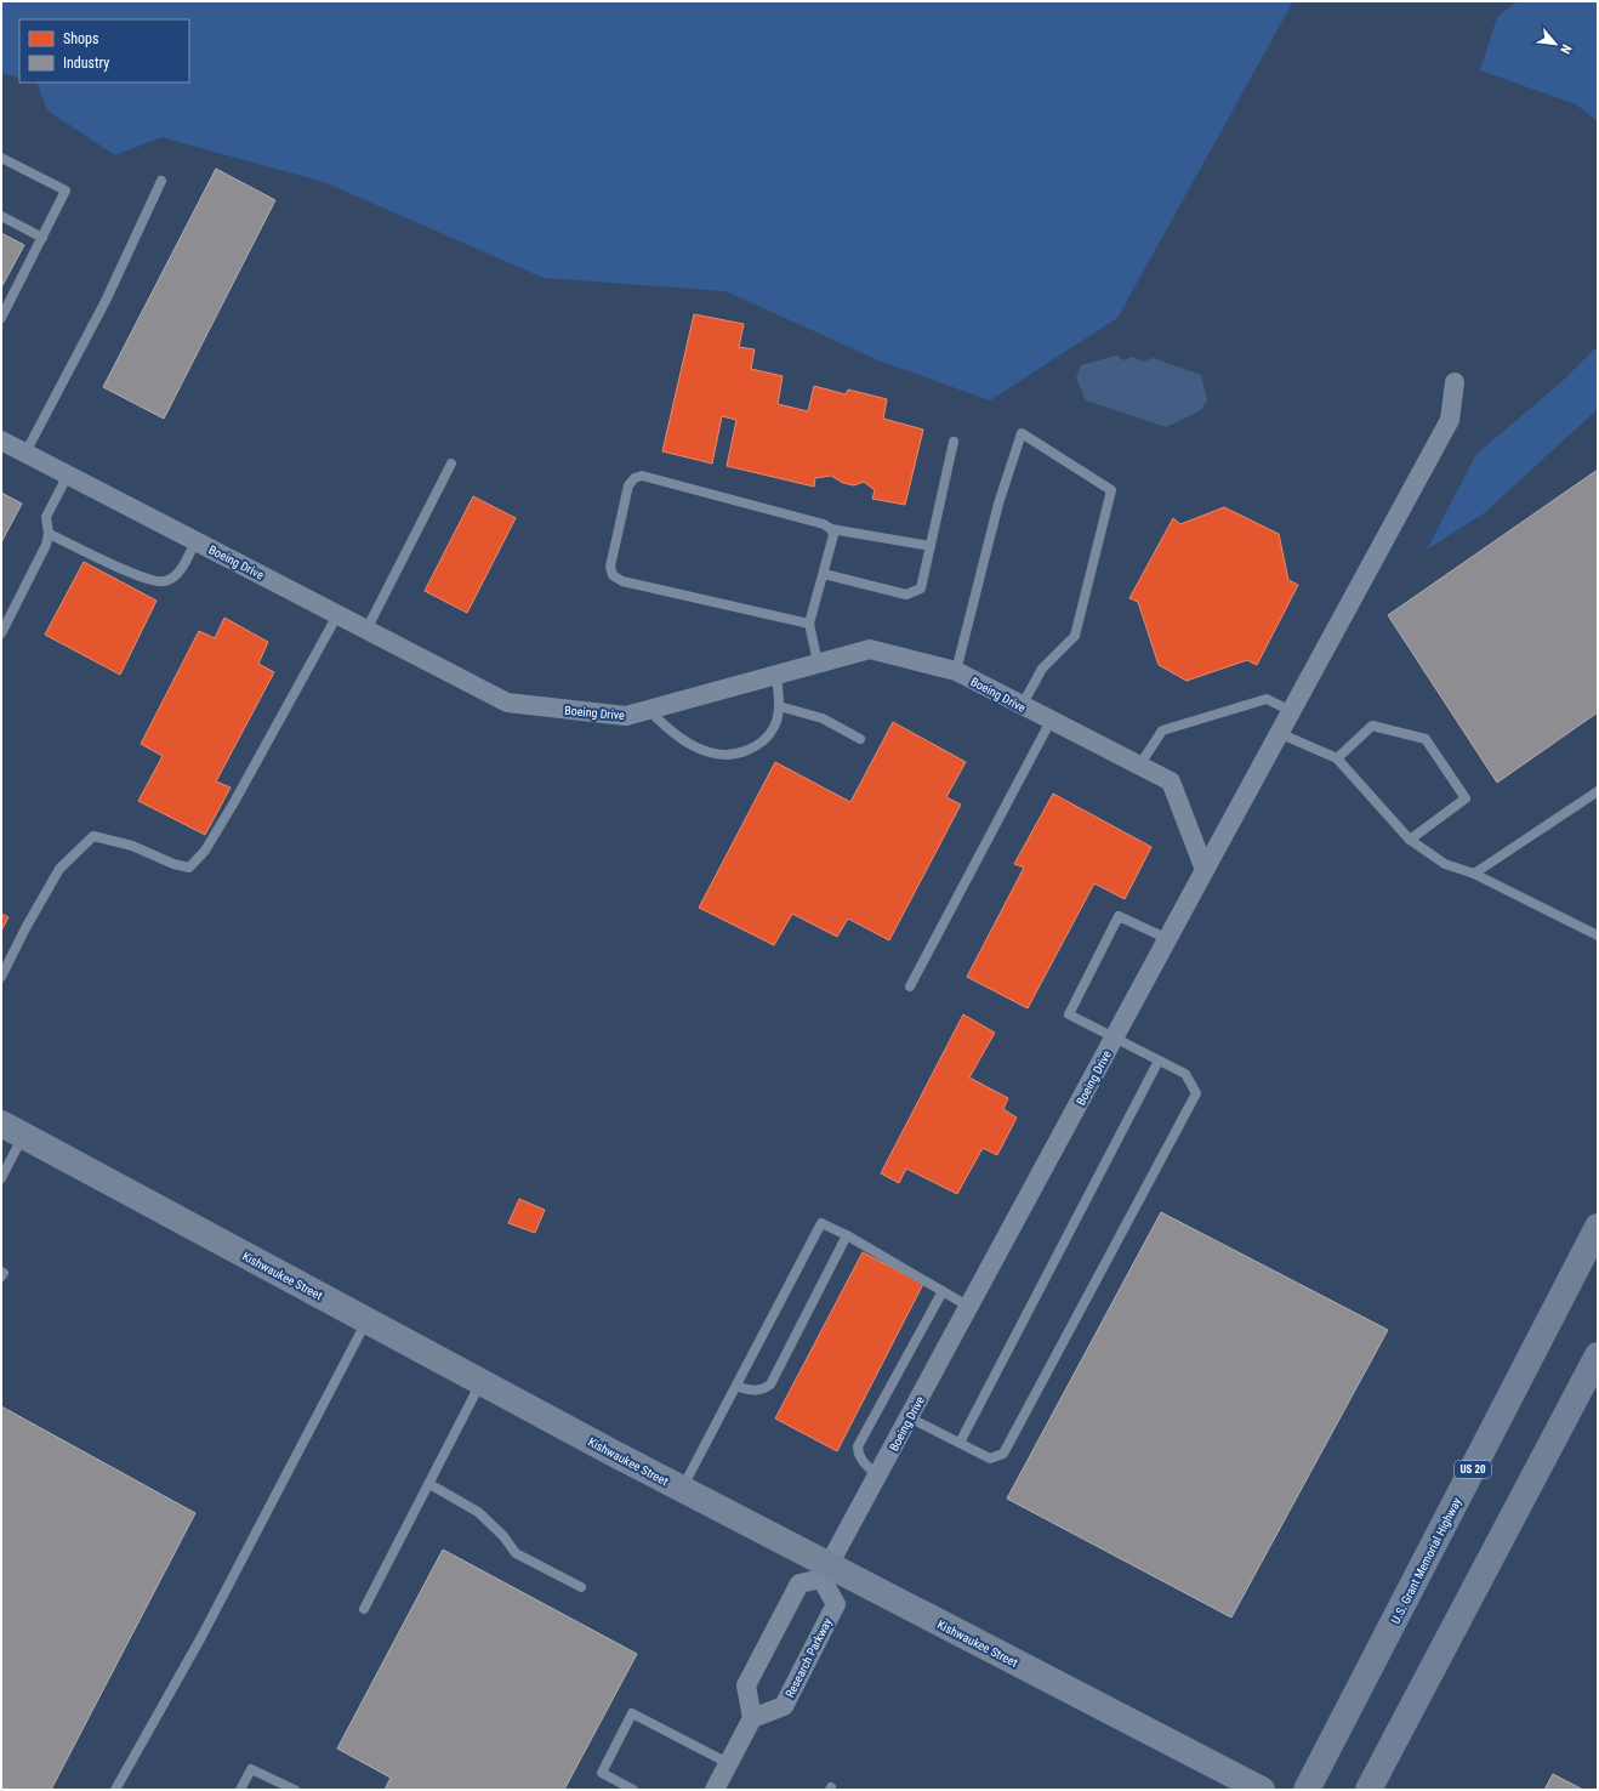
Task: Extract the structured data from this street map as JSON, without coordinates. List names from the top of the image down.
{
  "streets": {
    "highway": ["US 20", "U.S. Grant Memorial Highway"],
    "street": ["Boeing Drive", "Kishwaukee Street", "Research Parkway"]
  },
  "crossings": [
    ["Boeing Drive", "Kishwaukee Street"],
    ["Boeing Drive", "Research Parkway"],
    ["Kishwaukee Street", "Research Parkway"]
  ],
  "legend": ["Shops", "Industry"],
  "north": "bottom right"
}
